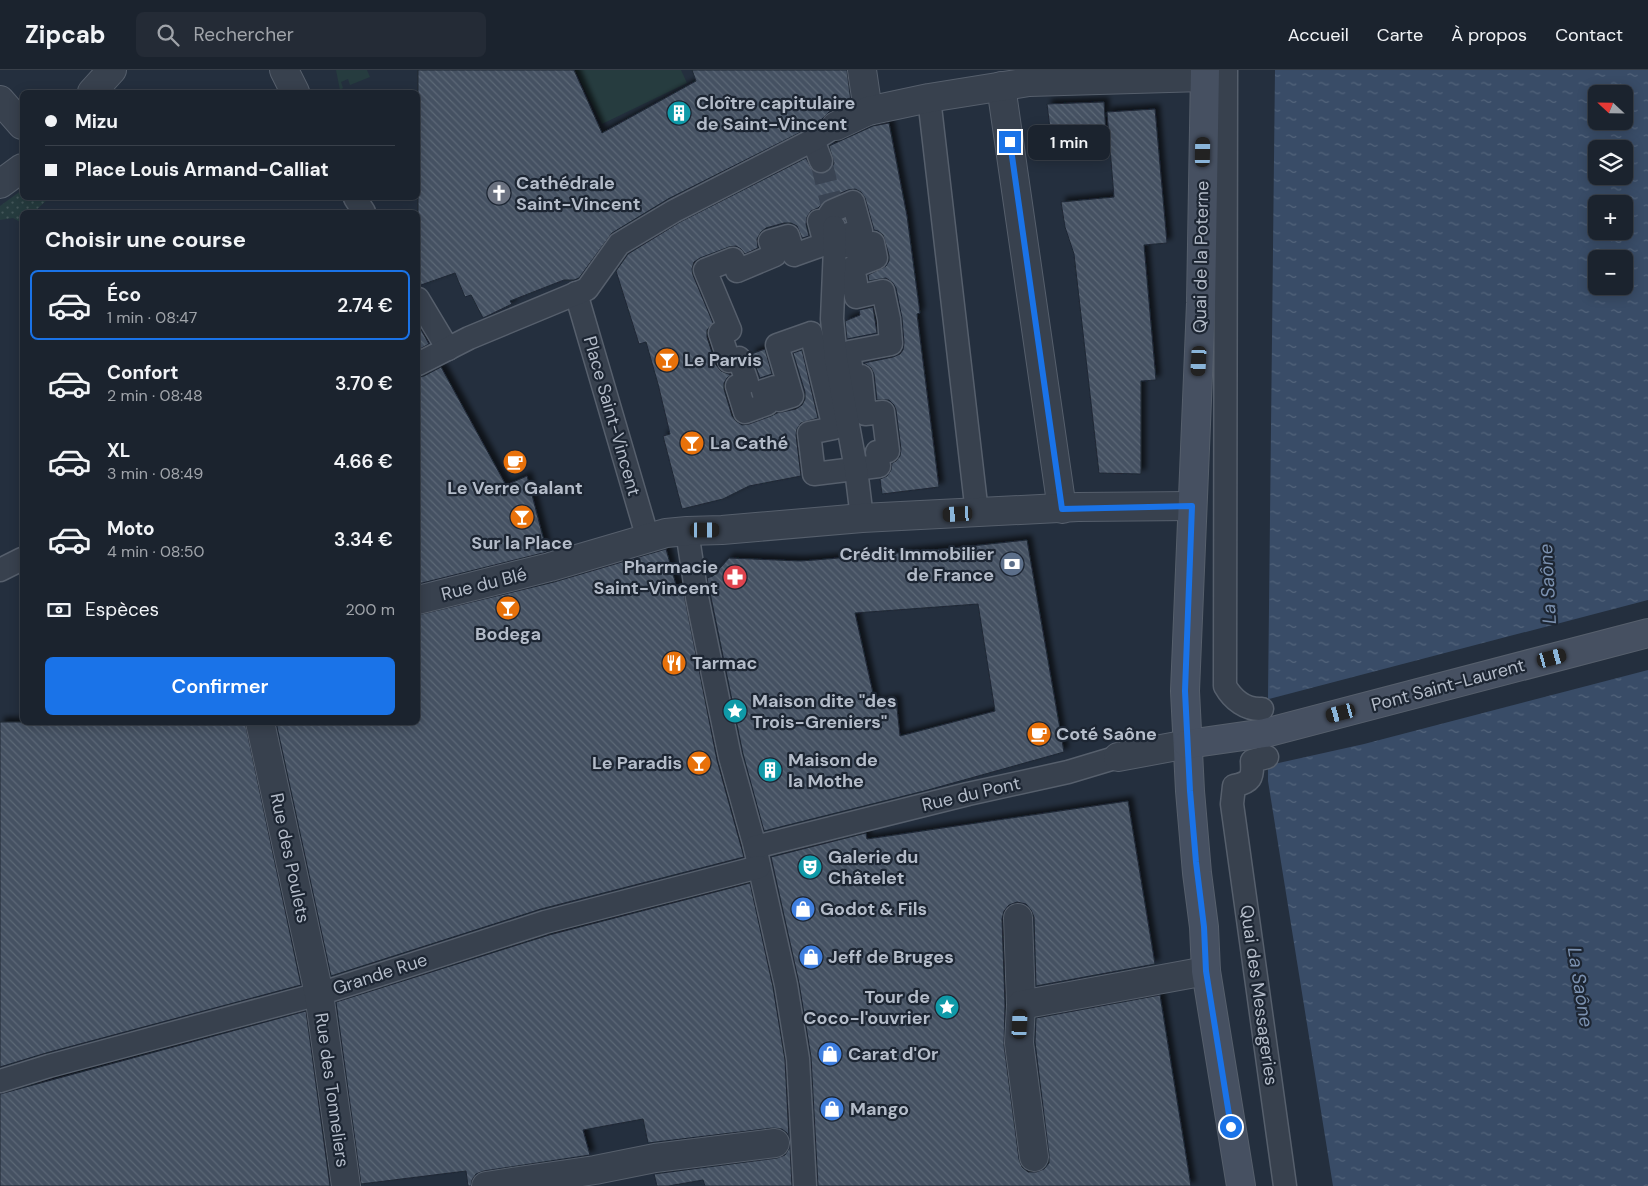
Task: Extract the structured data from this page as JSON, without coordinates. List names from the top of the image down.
{
  "streets": {
    "main road": ["Quai de la Poterne", "Pont Saint-Laurent"],
    "street": [
      "Place Saint-Vincent",
      "Rue du Blé",
      "Rue du Pont",
      "Rue des Poulets",
      "Grande Rue",
      "Quai des Messageries",
      "Rue des Tonneliers"
    ]
  },
  "crossings": [
    ["Quai de la Poterne", "Pont Saint-Laurent"],
    ["Quai de la Poterne", "Rue du Pont"],
    ["Place Saint-Vincent", "Rue du Blé"],
    ["Pont Saint-Laurent", "Rue du Pont"],
    ["Rue du Pont", "Grande Rue"],
    ["Rue des Poulets", "Grande Rue"],
    ["Rue des Poulets", "Rue des Tonneliers"],
    ["Grande Rue", "Rue des Tonneliers"]
  ],
  "water": ["La Saône"],
  "places": {
    "building": ["Cloître capitulaire de Saint-Vincent", "Maison de la Mothe"],
    "church": ["Cathédrale Saint-Vincent"],
    "bar": [
      "Le Parvis",
      "La Cathé",
      "Sur la Place",
      "Bodega",
      "Le Paradis"
    ],
    "cafe": ["Le Verre Galant", "Coté Saône"],
    "bank": ["Crédit Immobilier de France"],
    "pharmacy": ["Pharmacie Saint-Vincent"],
    "restaurant": ["Tarmac"],
    "place": ["Maison dite \"des Trois-Greniers\"", "Tour de Coco-l'ouvrier"],
    "theatre": ["Galerie du Châtelet"],
    "shop": [
      "Godot & Fils",
      "Jeff de Bruges",
      "Carat d'Or",
      "Mango"
    ]
  },
  "north": "left",
  "page": {
    "header": "Zipcab",
    "search": "Rechercher",
    "nav": [
      "Accueil",
      "Carte",
      "À propos",
      "Contact"
    ],
    "map_buttons": ["+", "−"],
    "banner": ["Mizu", "Place Louis Armand-Calliat"],
    "bubble": "1 min",
    "heading": "Choisir une course",
    "list": [
      {
        "name": "Éco",
        "note": "1 min · 08:47",
        "value": "2.74 €"
      },
      {
        "name": "Confort",
        "note": "2 min · 08:48",
        "value": "3.70 €"
      },
      {
        "name": "XL",
        "note": "3 min · 08:49",
        "value": "4.66 €"
      },
      {
        "name": "Moto",
        "note": "4 min · 08:50",
        "value": "3.34 €"
      }
    ],
    "pay": ["Espèces", "200 m"],
    "buttons": "Confirmer"
  }
}
